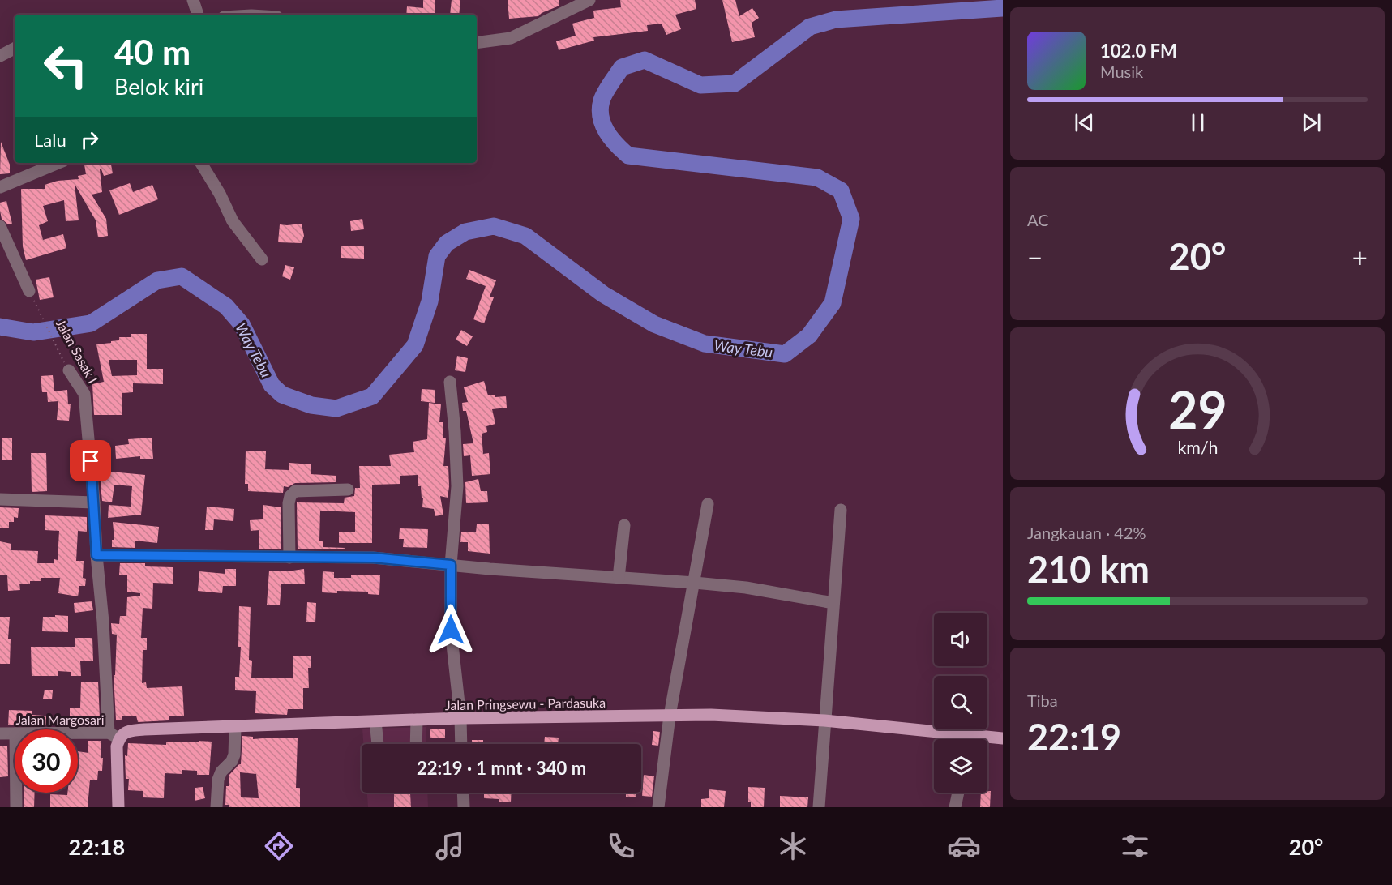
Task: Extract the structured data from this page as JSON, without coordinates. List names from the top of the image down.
{
  "streets": {
    "main road": ["Jalan Pringsewu - Pardasuka"],
    "street": ["Jalan Sasak I", "Jalan Margosari"]
  },
  "crossings": [
    ["Jalan Sasak I", "Jalan Pringsewu - Pardasuka"],
    ["Jalan Sasak I", "Jalan Margosari"],
    ["Jalan Pringsewu - Pardasuka", "Jalan Margosari"]
  ],
  "water": ["Way Tebu"],
  "page": {
    "turn": ["40 m", "Belok kiri"],
    "song": ["102.0 FM", "Musik"],
    "then": "Lalu",
    "tile": [
      "AC",
      ["Jangkauan · 42%", "210 km"],
      ["Tiba", "22:19"]
    ],
    "heat": ["−", "20°", "+"],
    "limit": "30",
    "trip": "22:19 · 1 mnt · 340 m",
    "tabs": ["22:18", "20°"],
    "gauge": ["29", "km/h"]
  }
}
